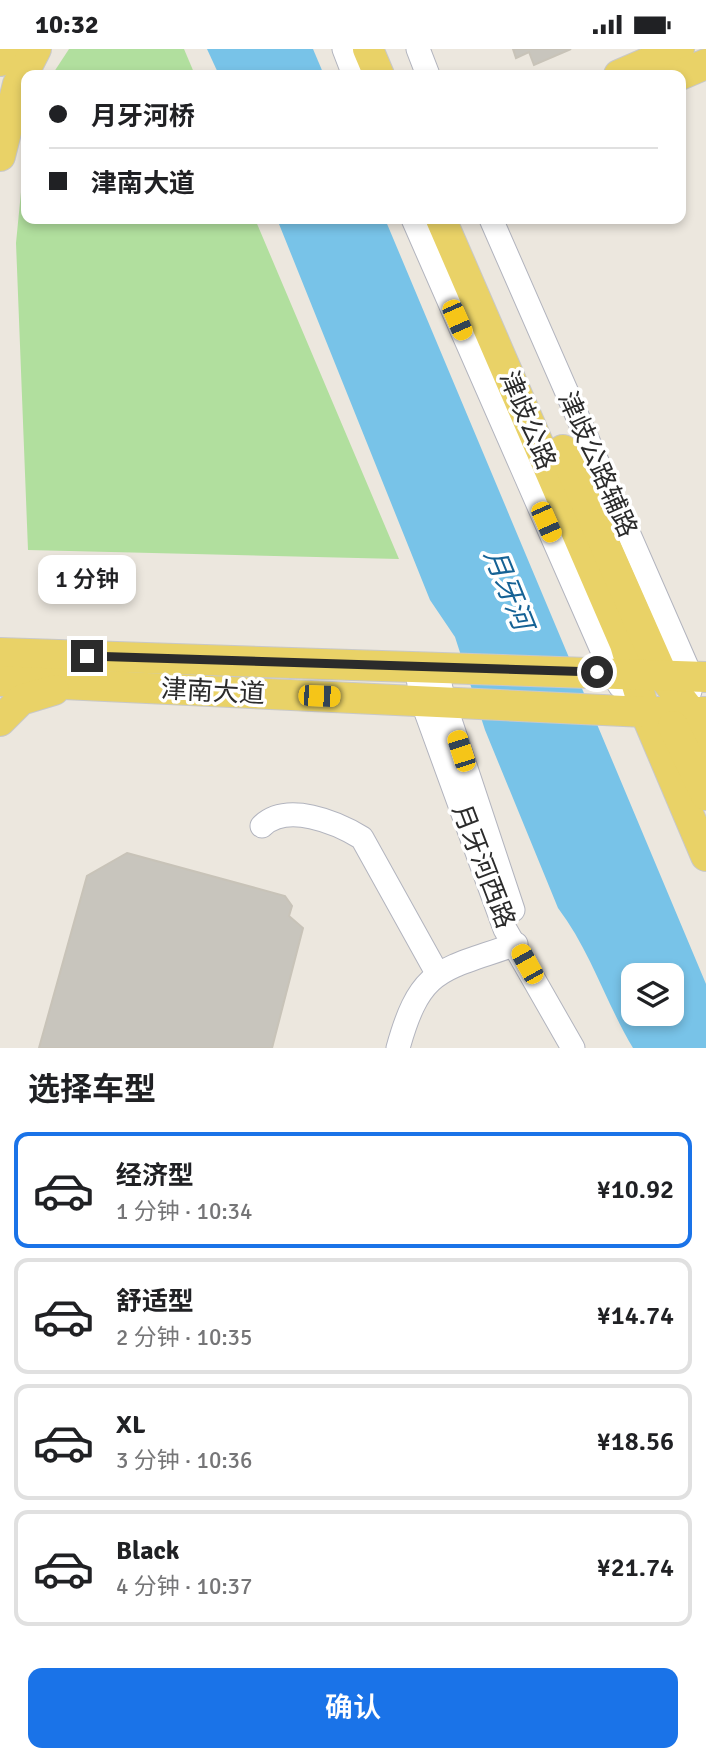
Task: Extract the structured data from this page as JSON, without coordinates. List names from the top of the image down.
{
  "streets": {
    "main road": ["津歧公路", "津南大道"],
    "street": ["津歧公路辅路", "月牙河西路"]
  },
  "crossings": [
    ["津歧公路", "津歧公路辅路"],
    ["津歧公路", "津南大道"],
    ["津歧公路辅路", "津南大道"],
    ["津南大道", "月牙河西路"]
  ],
  "water": ["月牙河"],
  "page": {
    "status": "10:32",
    "banner": ["月牙河桥", "津南大道"],
    "bubble": "1 分钟",
    "heading": "选择车型",
    "list": [
      {
        "name": "经济型",
        "note": "1 分钟 · 10:34",
        "value": "¥10.92"
      },
      {
        "name": "舒适型",
        "note": "2 分钟 · 10:35",
        "value": "¥14.74"
      },
      {
        "name": "XL",
        "note": "3 分钟 · 10:36",
        "value": "¥18.56"
      },
      {
        "name": "Black",
        "note": "4 分钟 · 10:37",
        "value": "¥21.74"
      }
    ],
    "buttons": "确认"
  }
}
